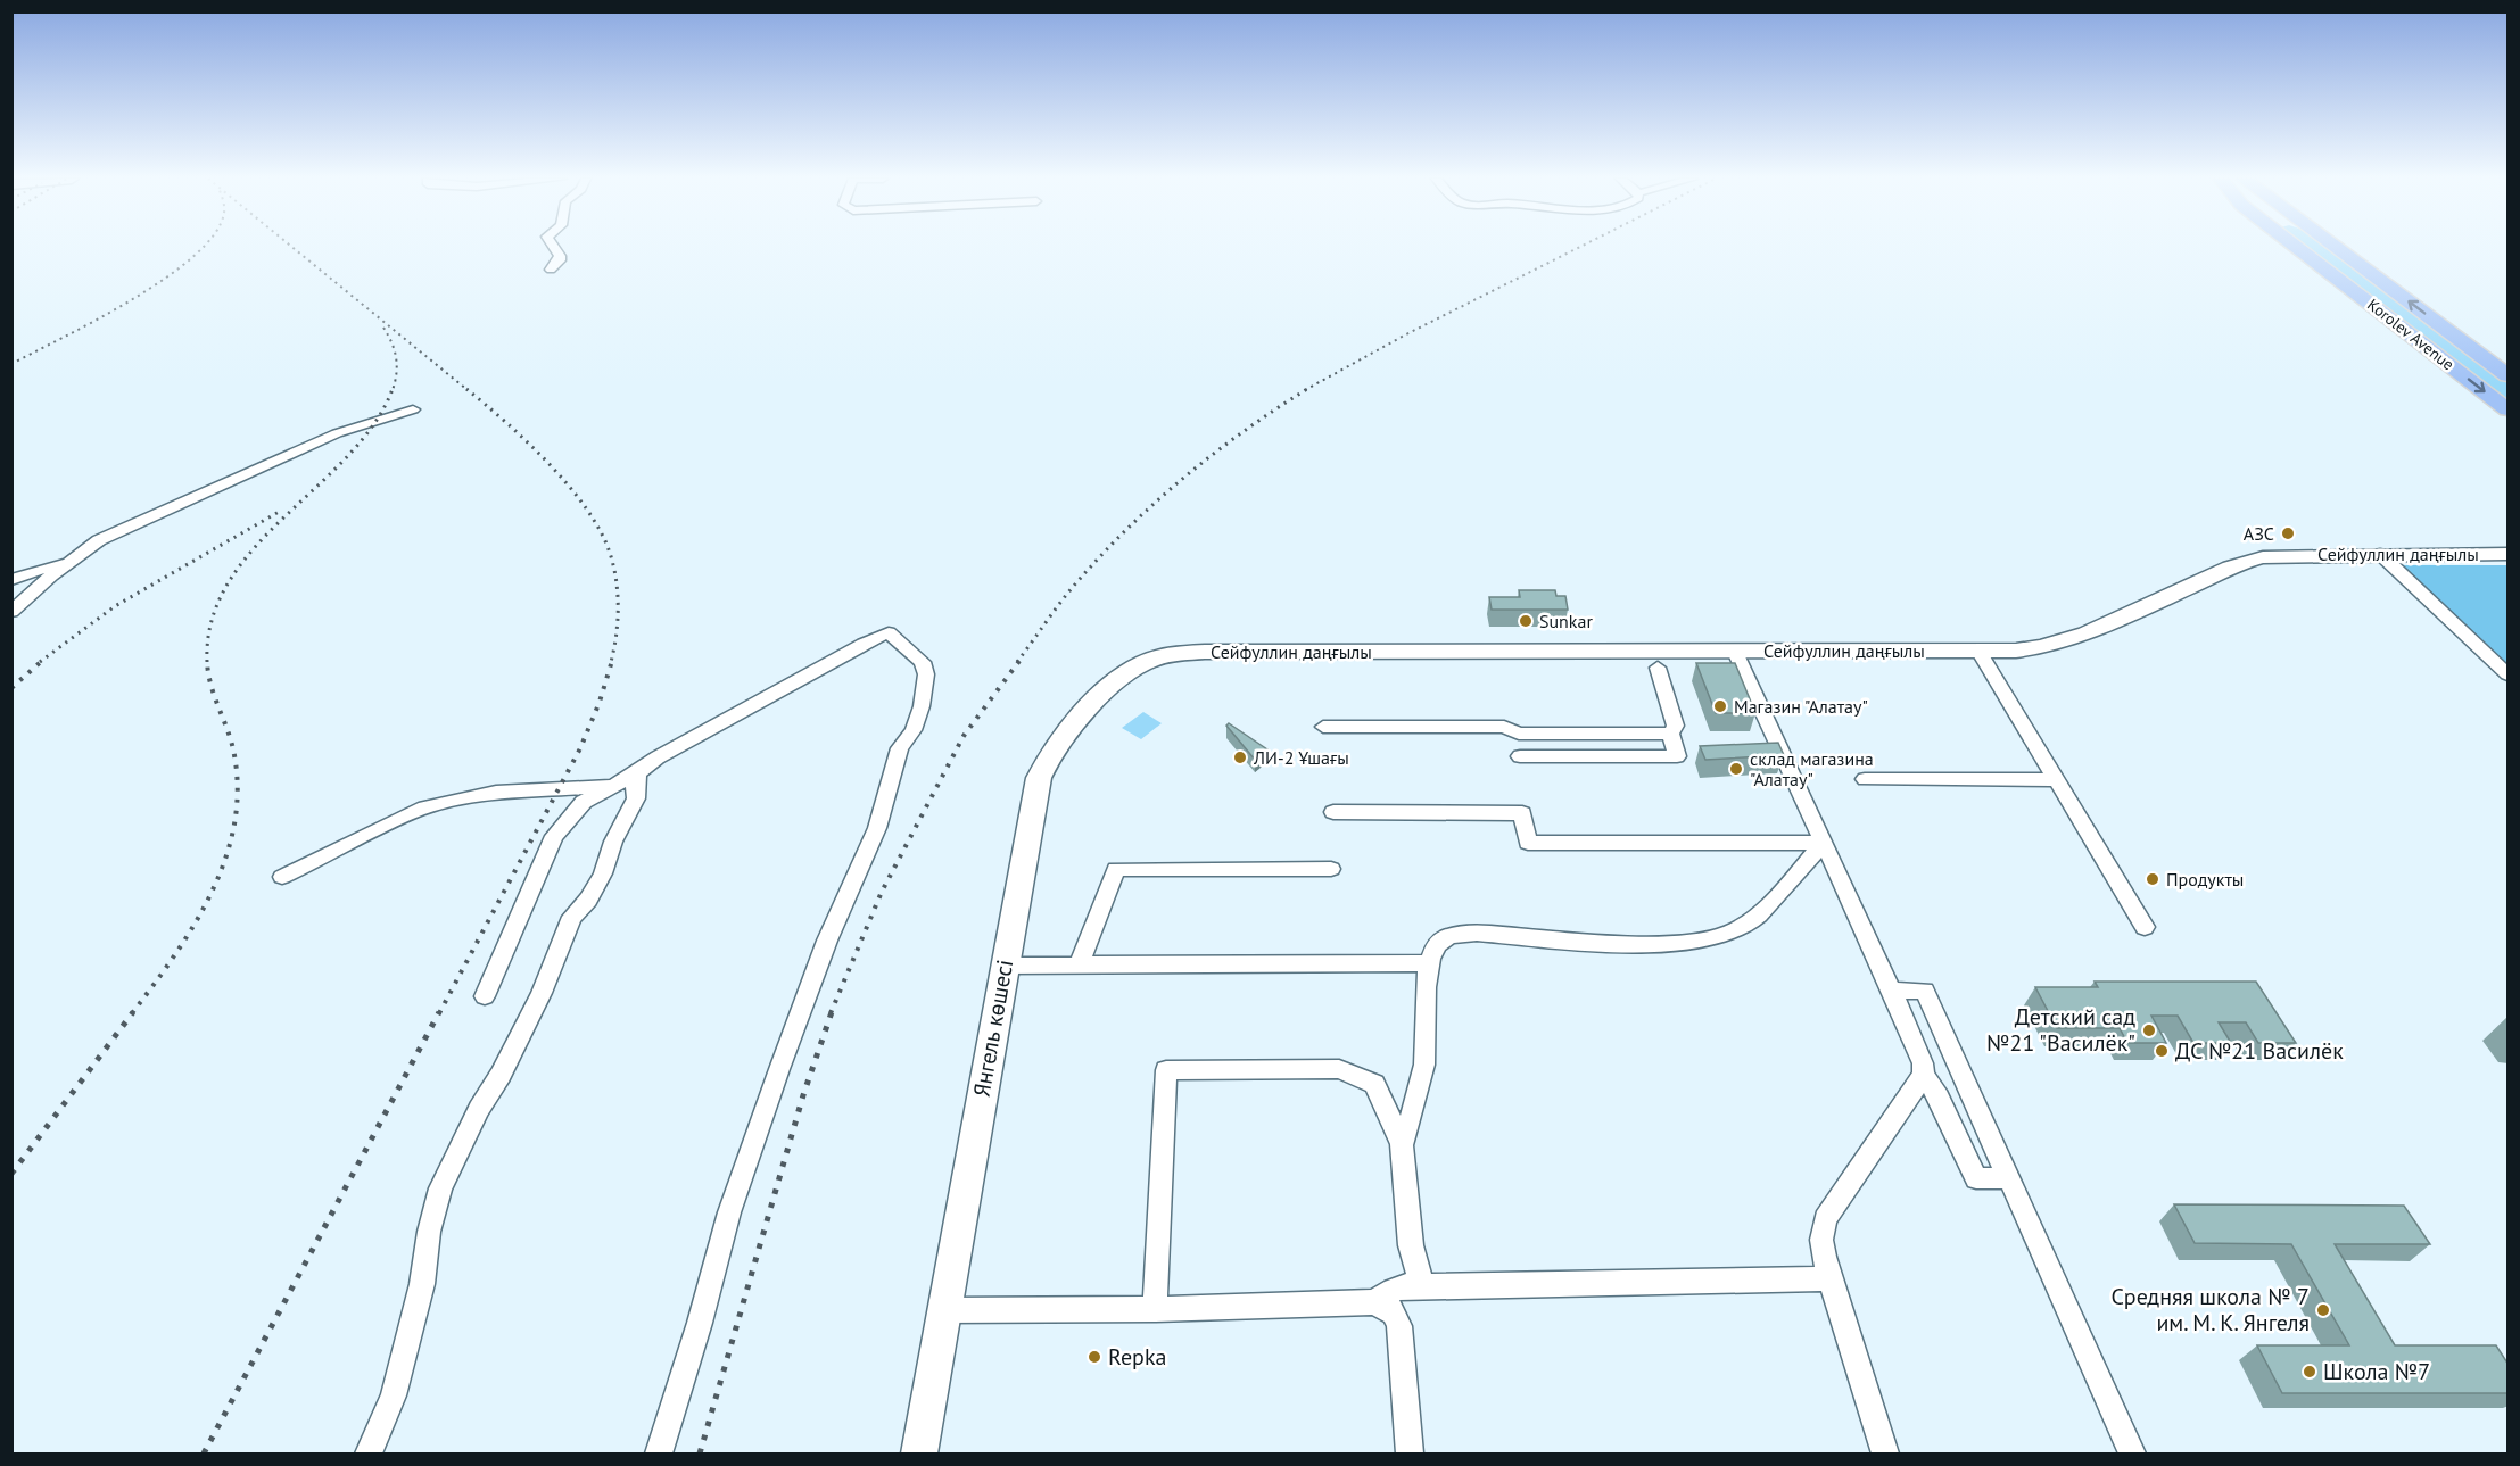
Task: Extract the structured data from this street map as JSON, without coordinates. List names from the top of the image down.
{
  "streets": {
    "main road": ["Korolev Avenue"],
    "street": ["Сейфуллин даңғылы", "Янгель көшесі"]
  },
  "crossings": [
    ["Сейфуллин даңғылы", "Янгель көшесі"]
  ],
  "places": [
    "АЗС",
    "Sunkar",
    "Магазин \"Алатау\"",
    "ЛИ-2 Ұшағы",
    "склад магазина \"Алатау\"",
    "Продукты",
    "Детский сад №21 \"Василёк\"",
    "ДС №21 Василёк",
    "Средняя школа № 7 им. М. К. Янгеля",
    "Repka",
    "Школа №7"
  ]
}
